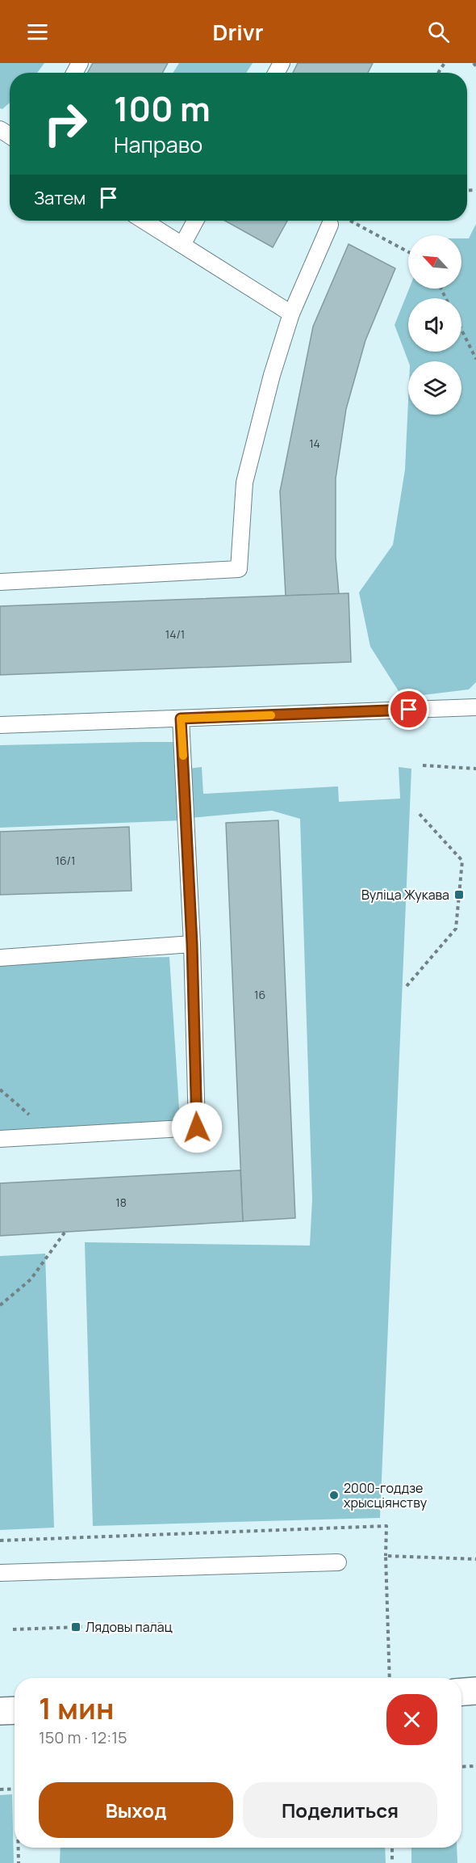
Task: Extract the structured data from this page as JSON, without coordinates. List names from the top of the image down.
{
  "places": {
    "transit": ["Вуліца Жукава", "Лядовы палац"],
    "other": ["2000-годдзе хрысціянству"]
  },
  "house_numbers": [
    "14",
    "14/1",
    "16/1",
    "16",
    "18"
  ],
  "north": "top left",
  "page": {
    "header": "Drivr",
    "turn": ["100 m", "Направо"],
    "then": "Затем",
    "heading": ["1 мин", "150 m · 12:15"],
    "buttons": ["Выход", "Поделиться"]
  }
}
